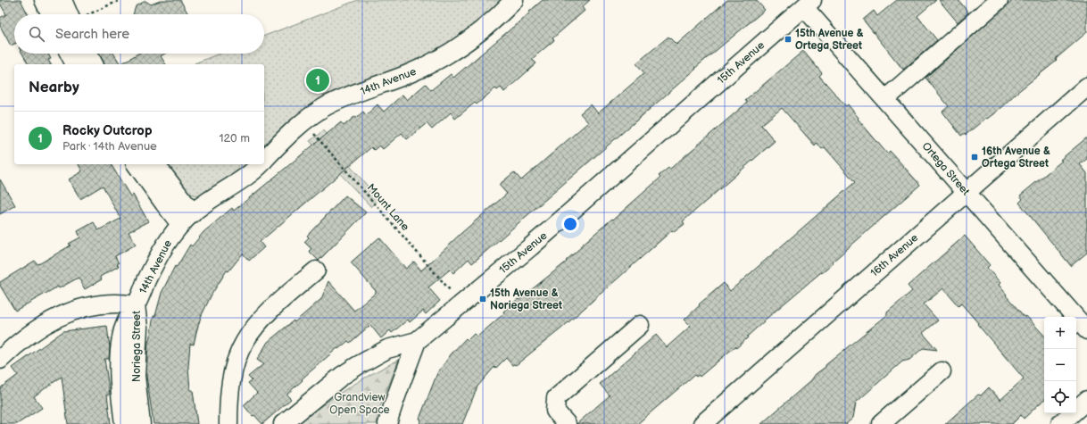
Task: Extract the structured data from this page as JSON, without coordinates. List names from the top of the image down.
{
  "streets": {
    "street": [
      "15th Avenue",
      "14th Avenue",
      "Ortega Street",
      "16th Avenue",
      "Noriega Street"
    ],
    "path": ["Mount Lane"]
  },
  "crossings": [
    ["15th Avenue", "Ortega Street"],
    ["15th Avenue", "Mount Lane"],
    ["14th Avenue", "Mount Lane"],
    ["14th Avenue", "Noriega Street"],
    ["Ortega Street", "16th Avenue"]
  ],
  "parks": ["Grandview Open Space"],
  "places": {
    "transit": ["15th Avenue & Ortega Street", "16th Avenue & Ortega Street", "15th Avenue & Noriega Street"]
  },
  "page": {
    "search": "Search here",
    "heading": "Nearby",
    "pins": "1",
    "list": [
      {
        "mark": "1",
        "name": "Rocky Outcrop",
        "note": "Park · 14th Avenue",
        "value": "120 m"
      }
    ],
    "map_buttons": ["+", "−"]
  }
}
